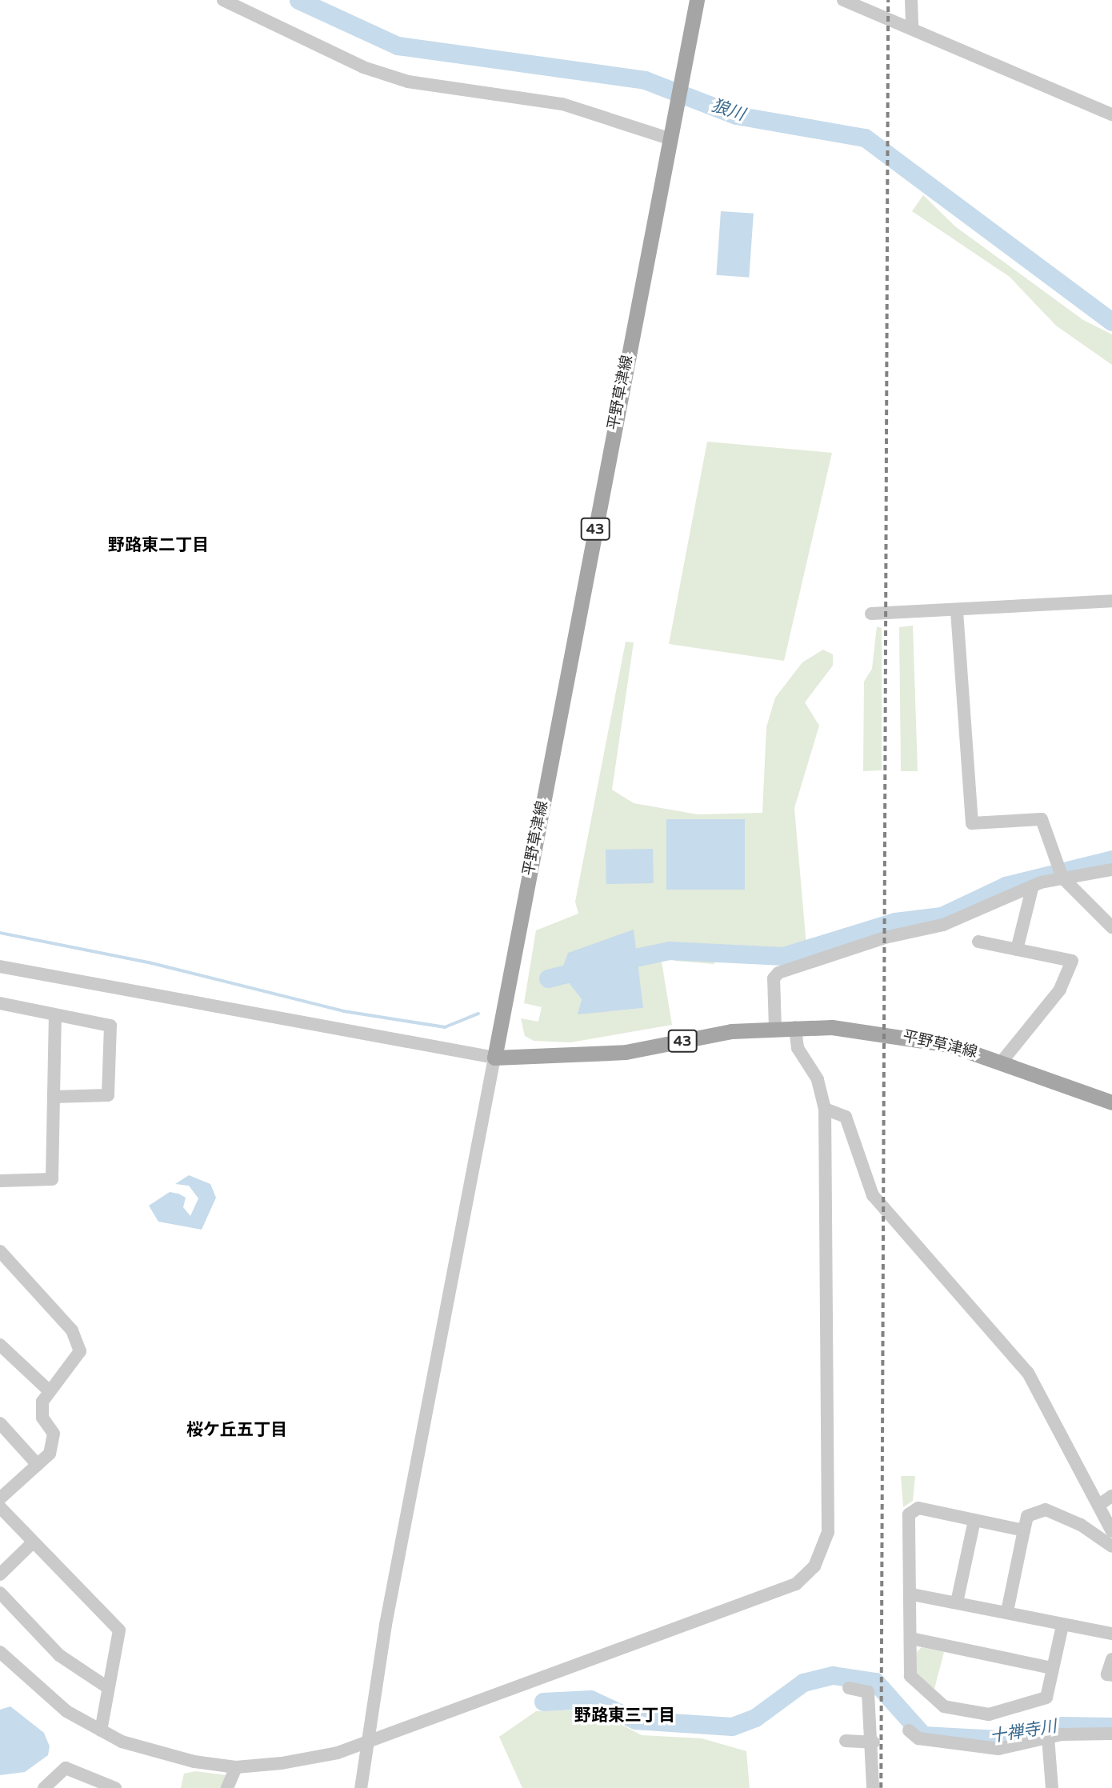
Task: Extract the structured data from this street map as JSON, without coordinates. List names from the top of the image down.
{
  "streets": {
    "main road": ["平野草津線", "43"]
  },
  "districts": ["野路東二丁目", "桜ケ丘五丁目", "野路東三丁目"],
  "water": ["狼川", "十禅寺川"]
}
